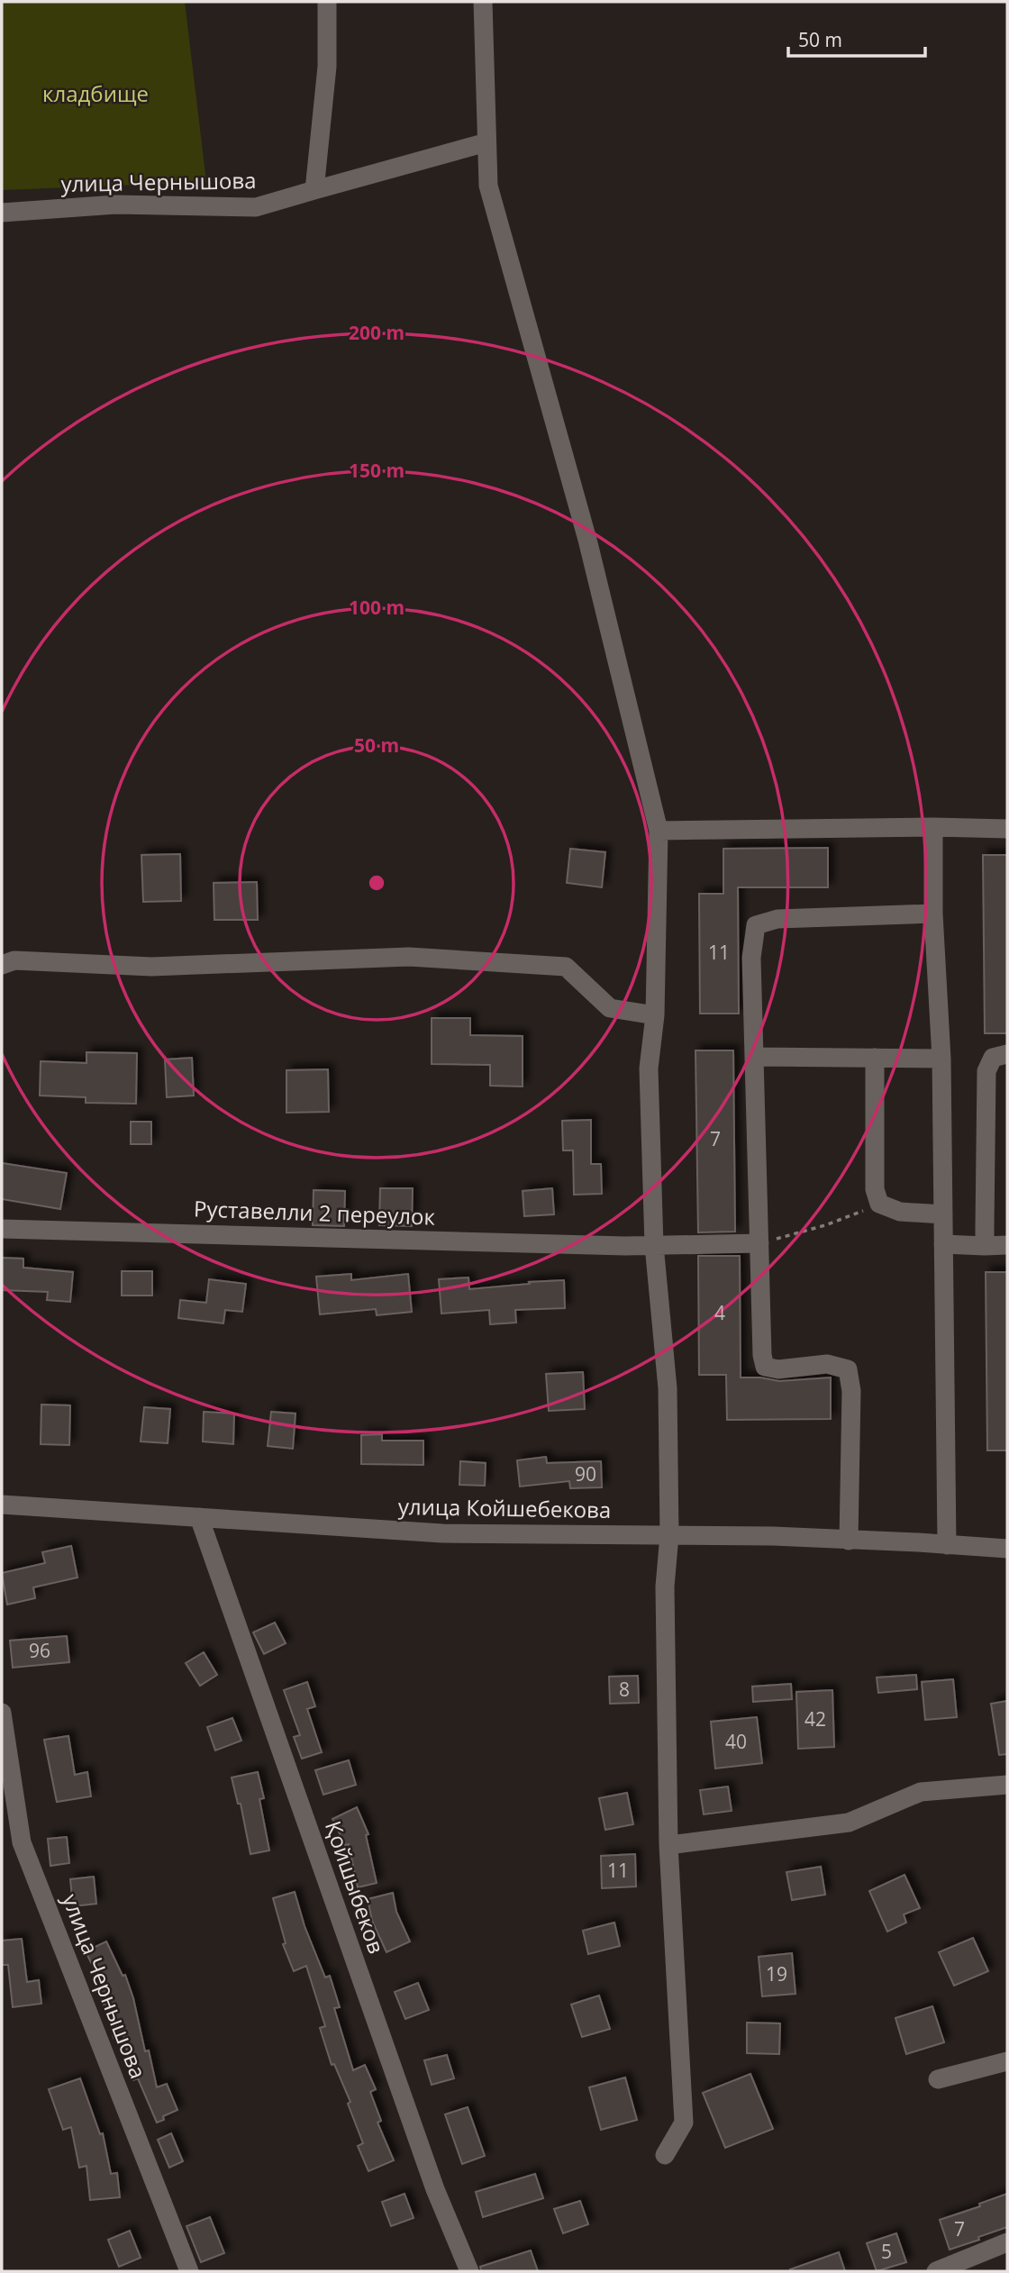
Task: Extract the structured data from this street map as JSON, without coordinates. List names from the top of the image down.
{
  "streets": {
    "street": [
      "улица Чернышова",
      "Руставелли 2 переулок",
      "улица Койшебекова",
      "Қойшыбеков"
    ]
  },
  "crossings": [
    ["улица Койшебекова", "Қойшыбеков"]
  ],
  "parks": ["кладбище"],
  "house_numbers": [
    "11",
    "7",
    "4",
    "90",
    "96",
    "8",
    "42",
    "40",
    "11",
    "19",
    "7",
    "5"
  ],
  "scale_bar": "50 m",
  "rings": [
    "200 m",
    "150 m",
    "100 m",
    "50 m"
  ]
}
